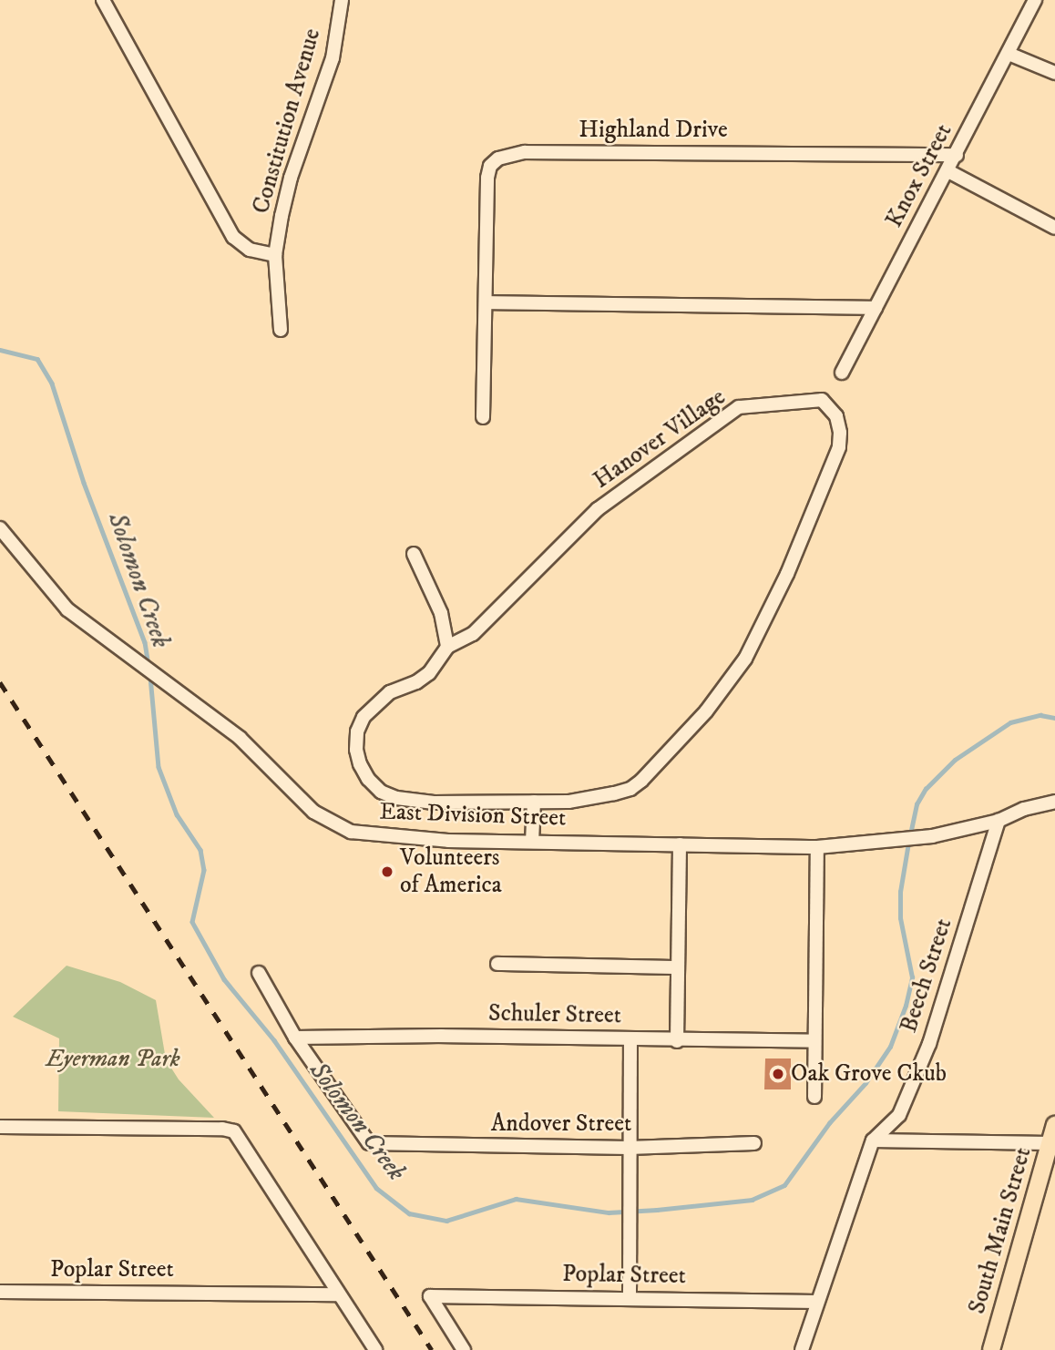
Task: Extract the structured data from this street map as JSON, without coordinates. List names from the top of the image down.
{
  "streets": {
    "main road": ["South Main Street"],
    "street": [
      "Constitution Avenue",
      "Highland Drive",
      "Knox Street",
      "Hanover Village",
      "East Division Street",
      "Beech Street",
      "Schuler Street",
      "Andover Street",
      "Poplar Street"
    ]
  },
  "crossings": [
    ["Highland Drive", "Knox Street"],
    ["East Division Street", "Beech Street"],
    ["Beech Street", "Poplar Street"],
    ["Schuler Street", "Andover Street"]
  ],
  "water": ["Solomon Creek"],
  "parks": ["Eyerman Park"],
  "places": ["Volunteers of America", "Oak Grove Ckub"]
}
